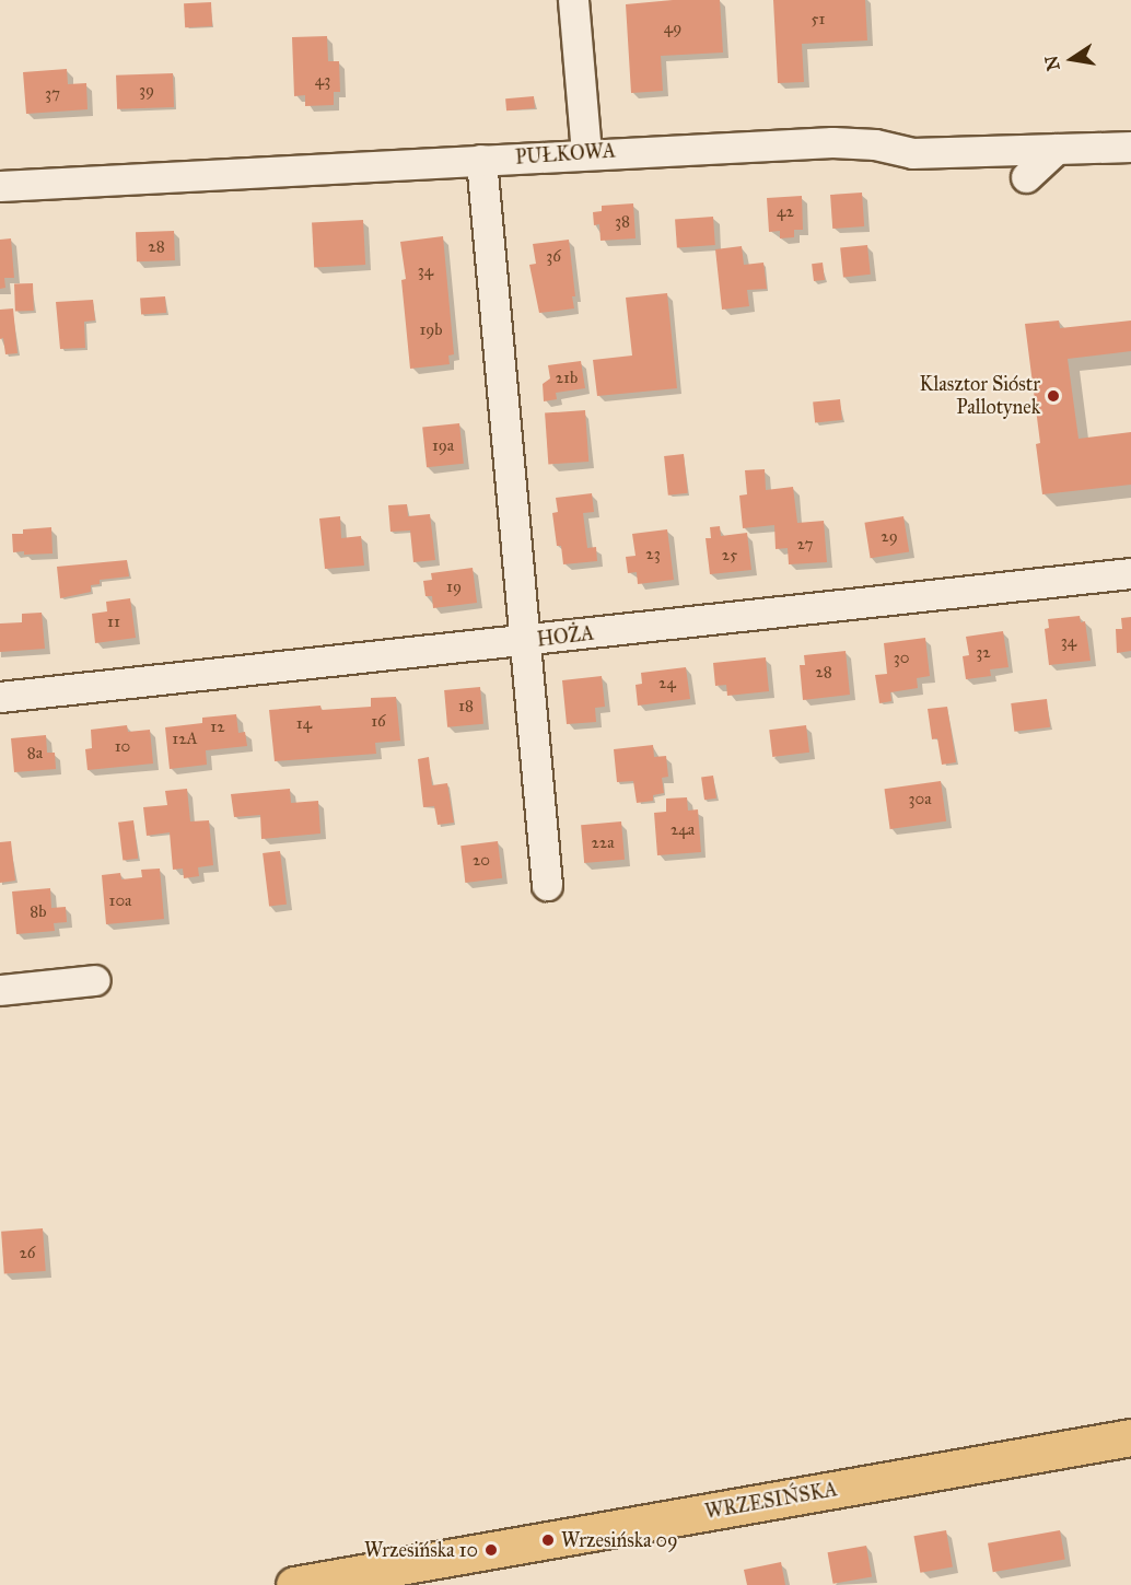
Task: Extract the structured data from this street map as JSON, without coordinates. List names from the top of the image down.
{
  "streets": {
    "main road": ["WRZESIŃSKA"],
    "street": ["PUŁKOWA", "HOŻA"]
  },
  "places": ["Klasztor Sióstr Pallotynek", "Wrzesińska 09", "Wrzesińska 10"],
  "house_numbers": [
    "51",
    "49",
    "43",
    "39",
    "37",
    "42",
    "38",
    "28",
    "36",
    "34",
    "19b",
    "21b",
    "19a",
    "29",
    "27",
    "23",
    "25",
    "19",
    "11",
    "34",
    "32",
    "30",
    "28",
    "24",
    "18",
    "16",
    "14",
    "12",
    "12A",
    "10",
    "8a",
    "30a",
    "24a",
    "22a",
    "20",
    "10a",
    "8b",
    "26"
  ],
  "north": "left"
}
